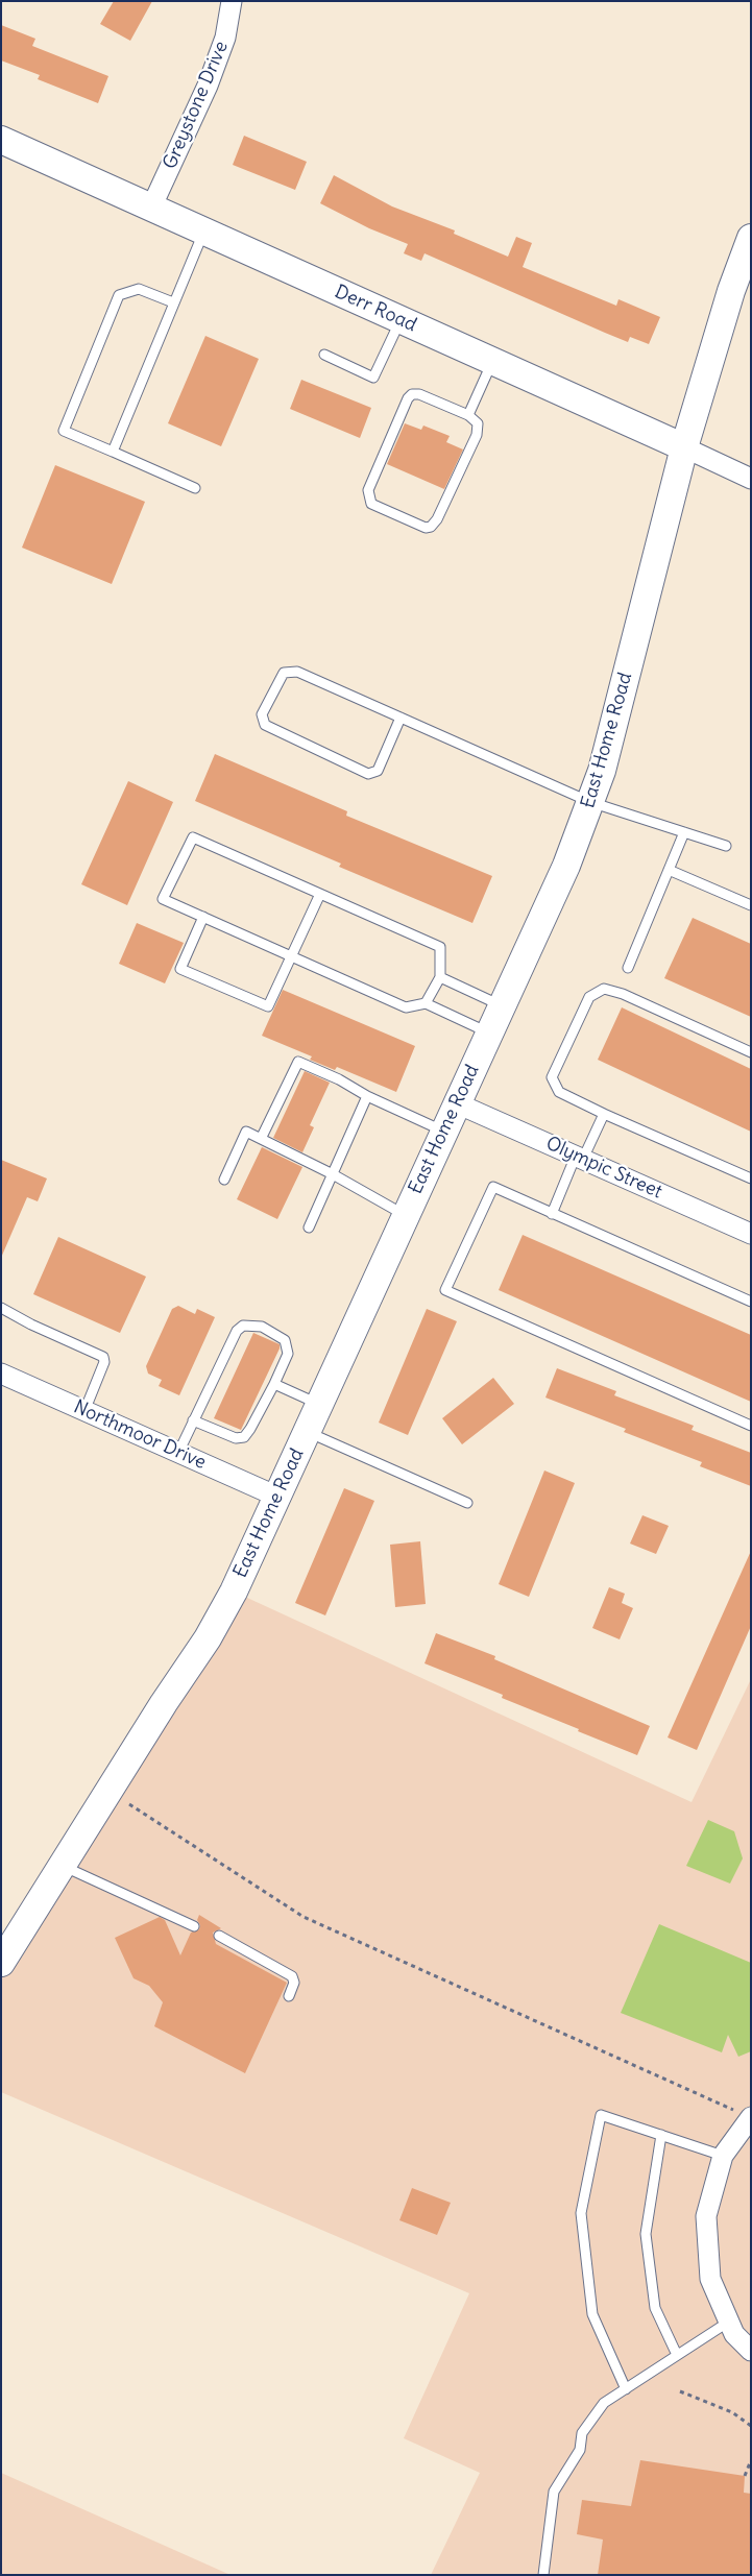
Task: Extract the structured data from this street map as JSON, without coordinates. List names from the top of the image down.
{
  "streets": {
    "street": [
      "Greystone Drive",
      "Derr Road",
      "East Home Road",
      "Olympic Street",
      "Northmoor Drive"
    ]
  },
  "crossings": [
    ["Greystone Drive", "Derr Road"],
    ["Derr Road", "East Home Road"],
    ["East Home Road", "Olympic Street"],
    ["East Home Road", "Northmoor Drive"]
  ]
}
